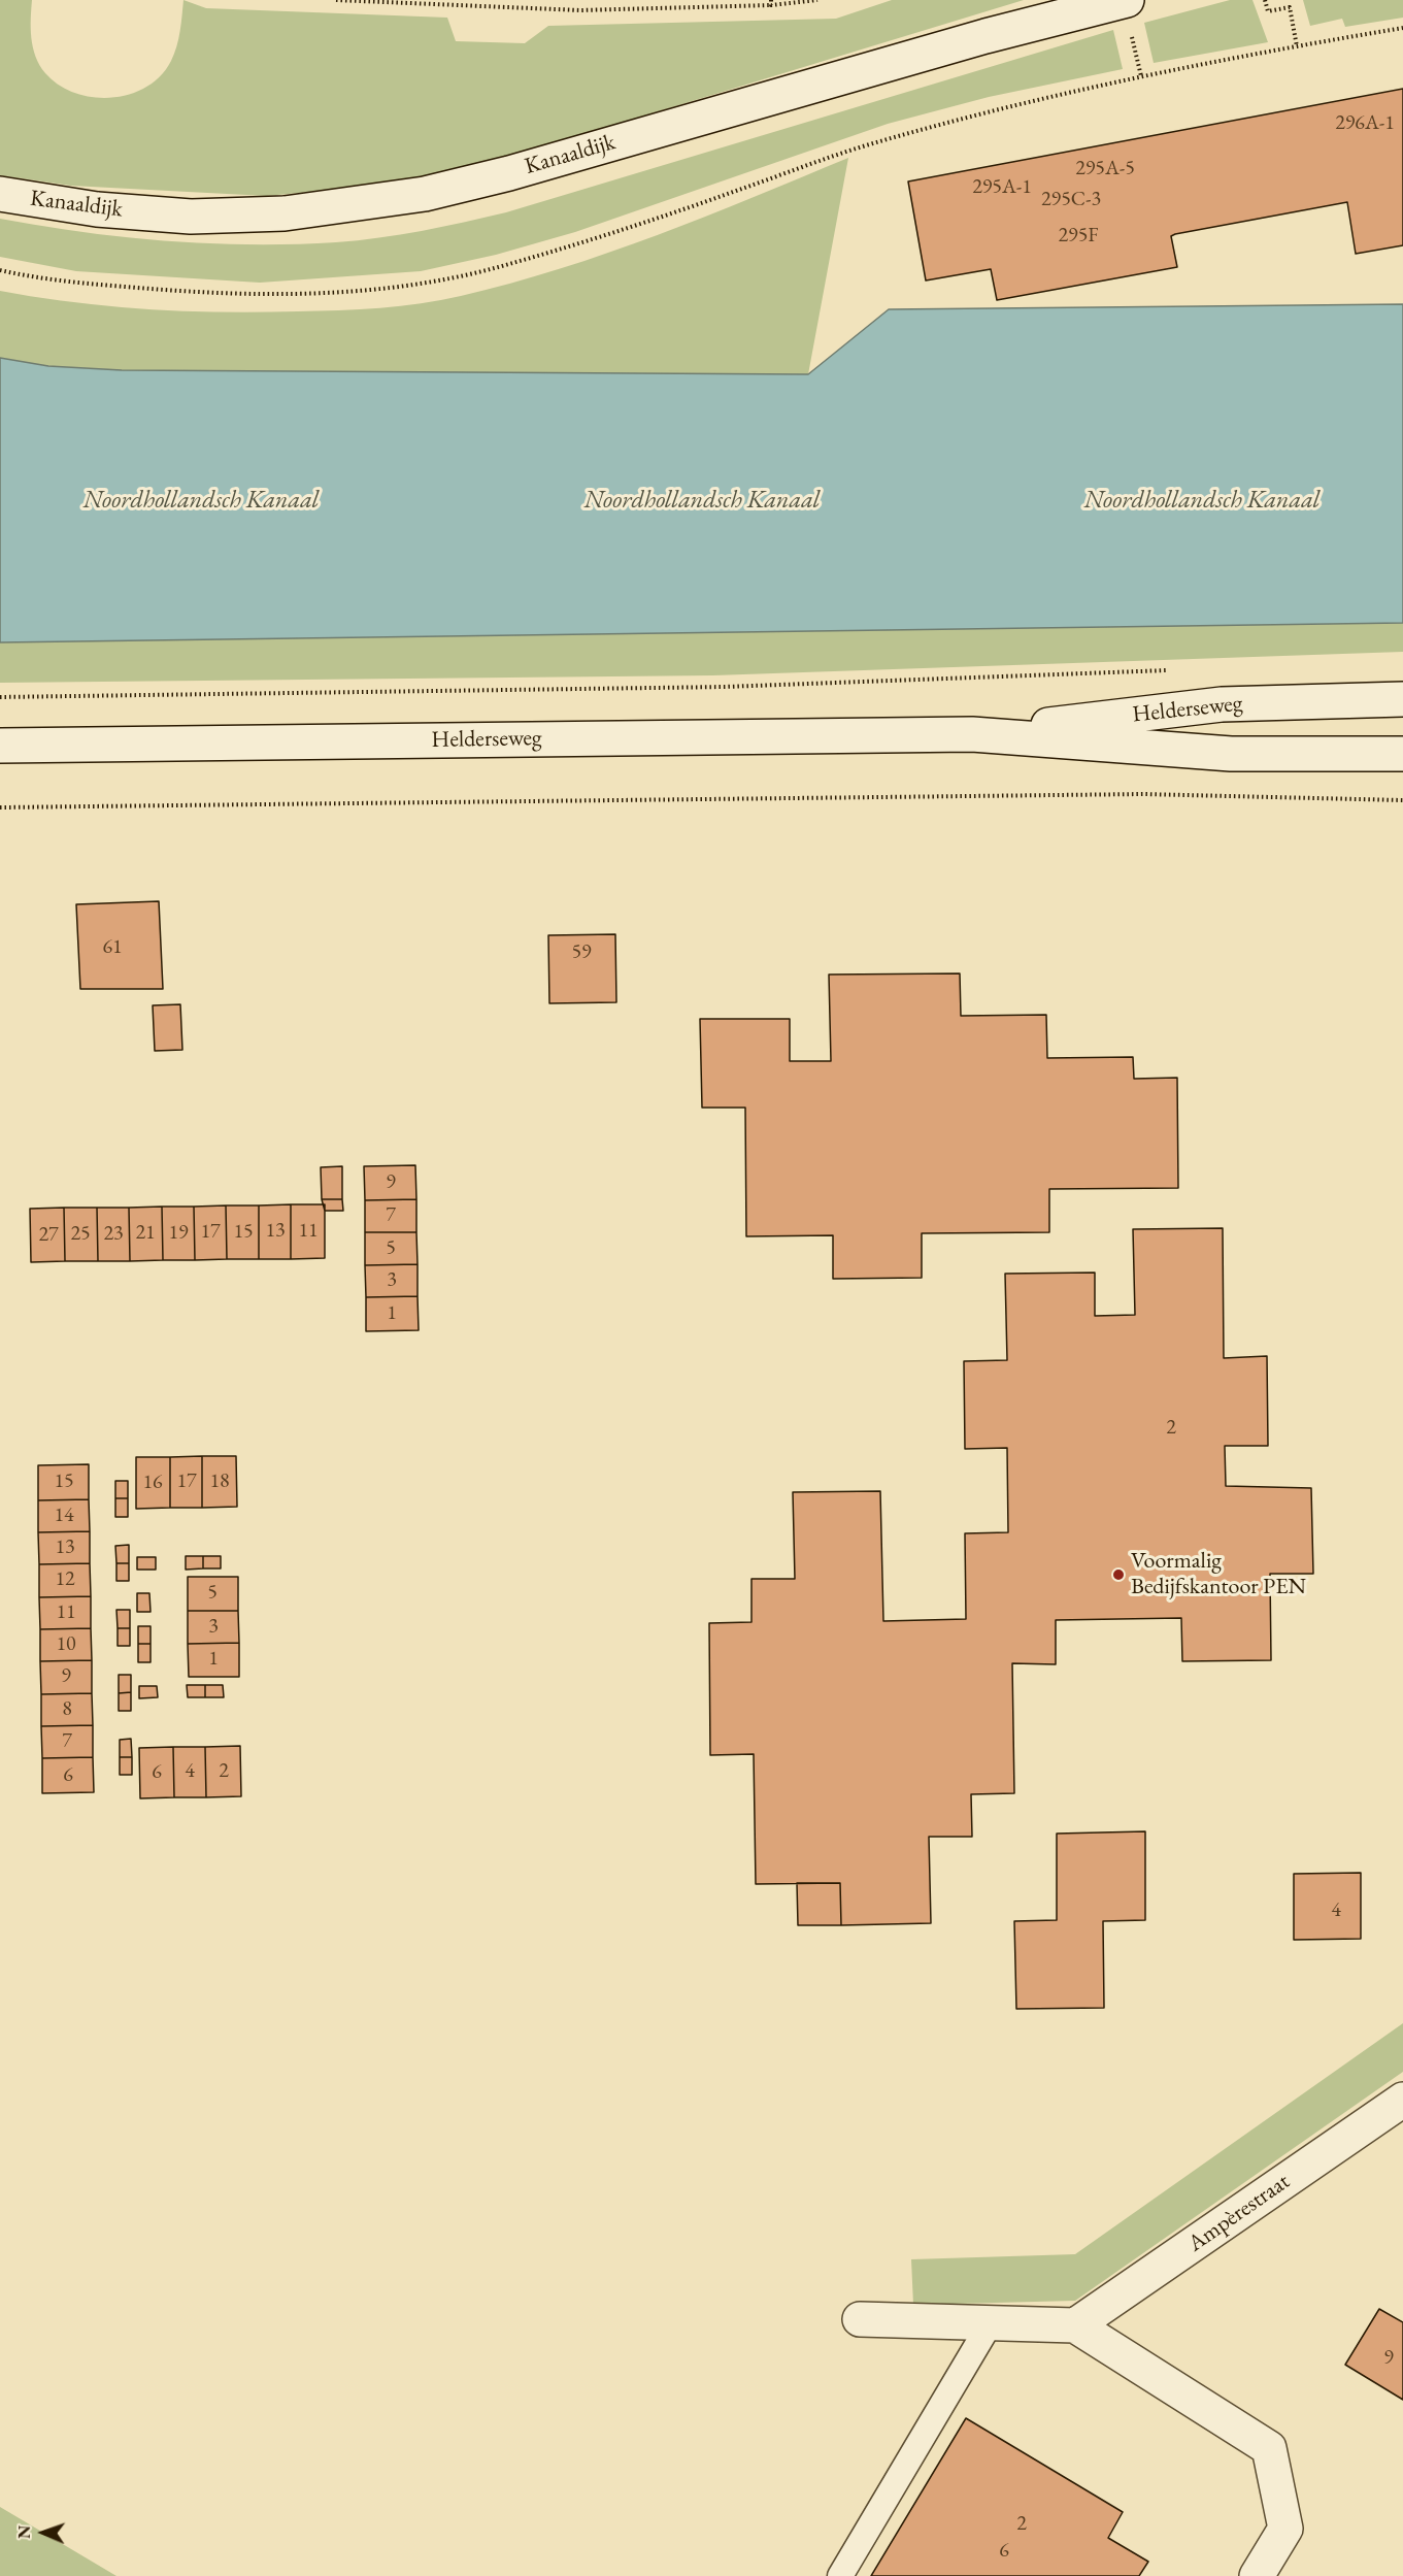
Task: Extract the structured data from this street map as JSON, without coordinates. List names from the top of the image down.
{
  "streets": {
    "street": ["Kanaaldijk", "Helderseweg", "Ampèrestraat"]
  },
  "water": ["Noordhollandsch Kanaal"],
  "places": ["Voormalig Bedijfskantoor PEN"],
  "house_numbers": [
    "296A-1",
    "295A-5",
    "295A-1",
    "295C-3",
    "295F",
    "61",
    "59",
    "9",
    "7",
    "13",
    "11",
    "17",
    "15",
    "21",
    "19",
    "25",
    "23",
    "27",
    "5",
    "3",
    "1",
    "2",
    "15",
    "17",
    "18",
    "16",
    "14",
    "13",
    "12",
    "5",
    "11",
    "3",
    "10",
    "1",
    "9",
    "8",
    "7",
    "4",
    "2",
    "6",
    "6",
    "4",
    "9",
    "2",
    "6"
  ],
  "north": "left"
}
